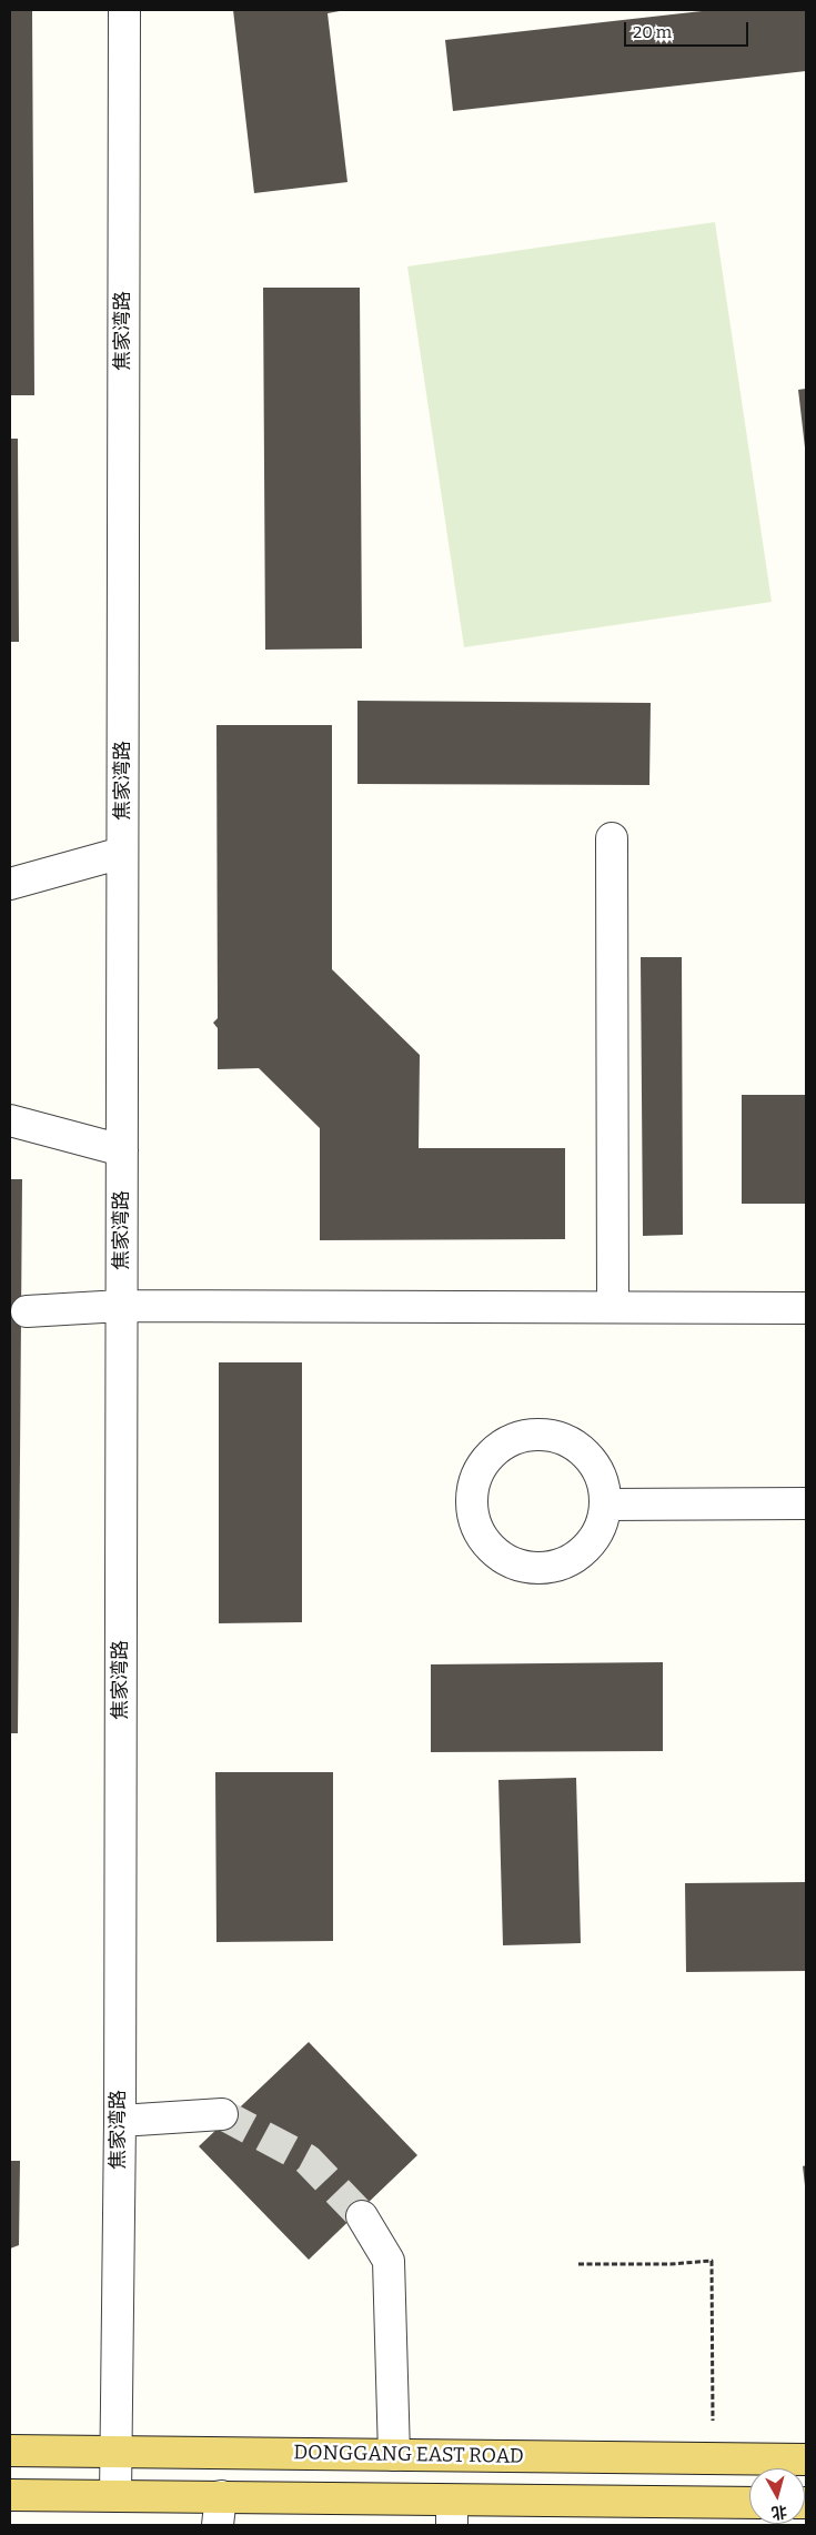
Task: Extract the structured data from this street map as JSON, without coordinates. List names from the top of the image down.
{
  "streets": {
    "main road": ["DONGGANG EAST ROAD"],
    "street": ["焦家湾路"]
  },
  "crossings": [
    ["焦家湾路", "DONGGANG EAST ROAD"]
  ],
  "scale_bar": "20 m",
  "north": "bottom"
}
